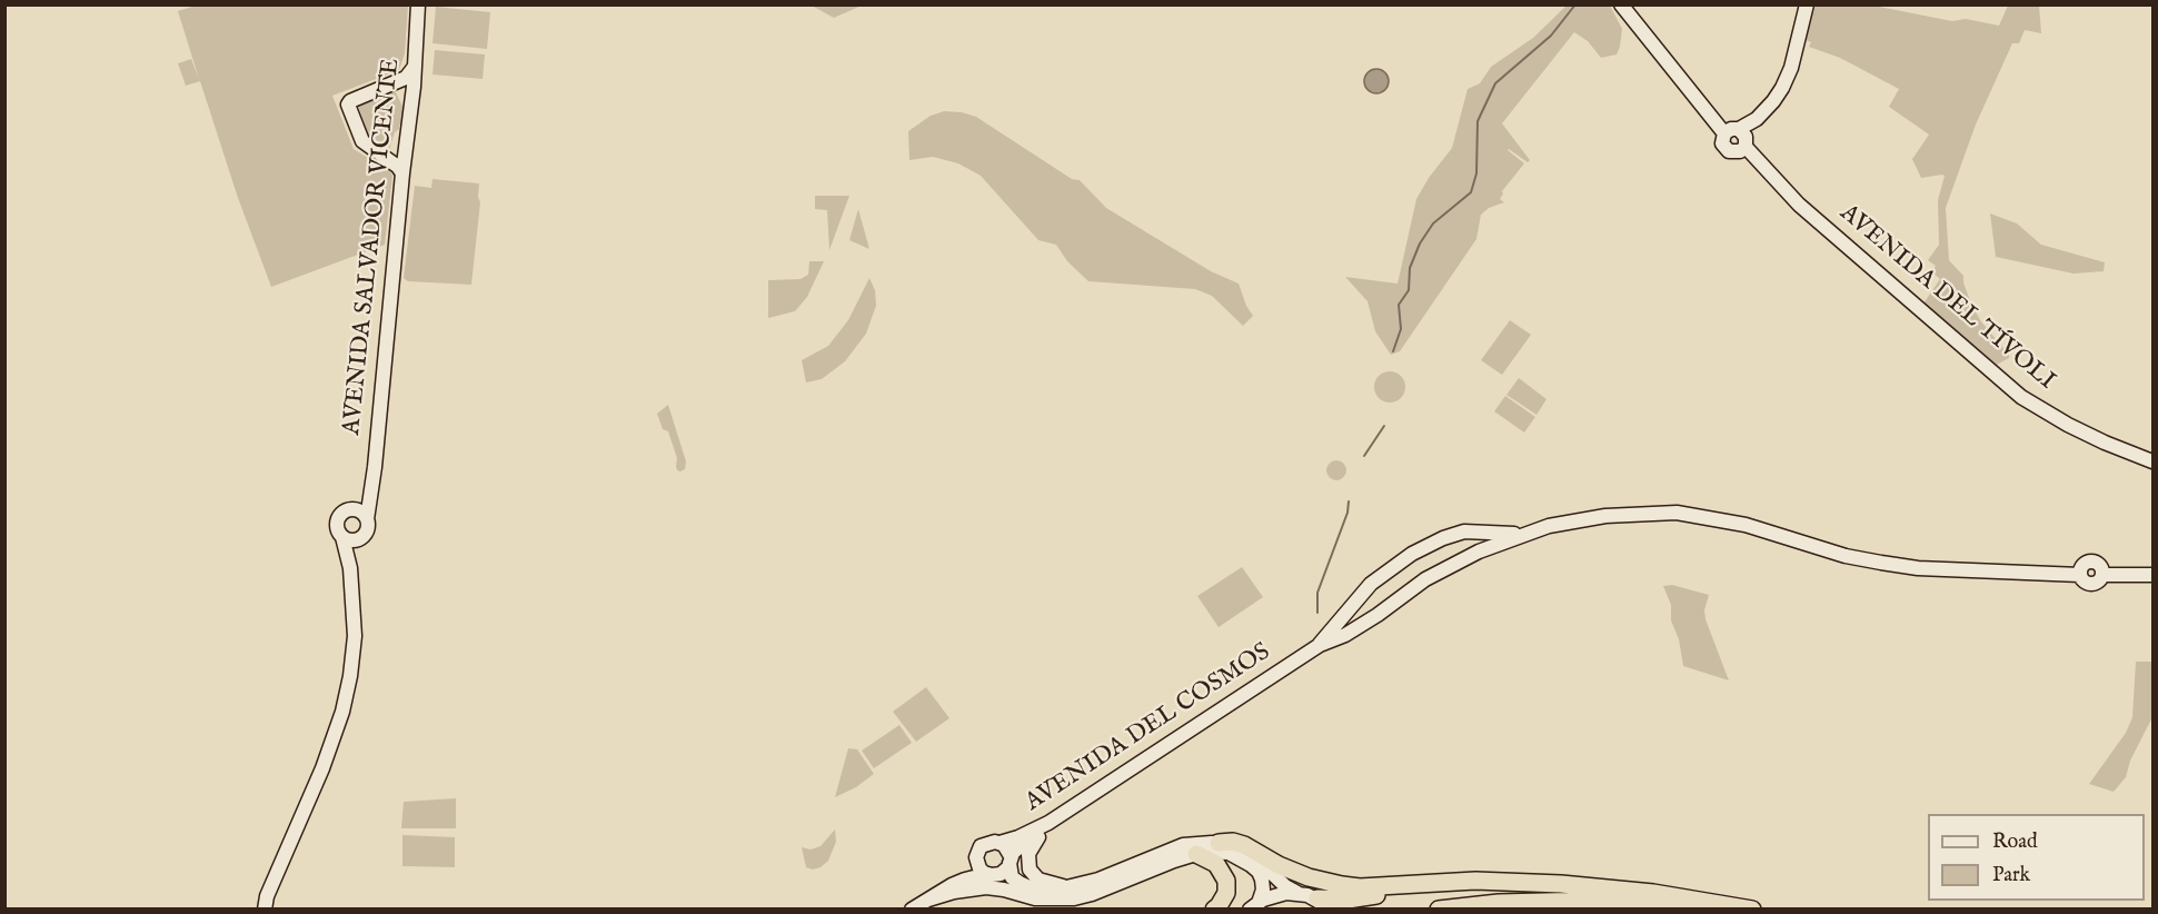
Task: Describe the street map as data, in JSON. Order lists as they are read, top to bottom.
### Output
{
  "streets": {
    "street": ["AVENIDA SALVADOR VICENTE", "AVENIDA DEL TÍVOLI", "AVENIDA DEL COSMOS"]
  },
  "legend": ["Road", "Park"]
}
